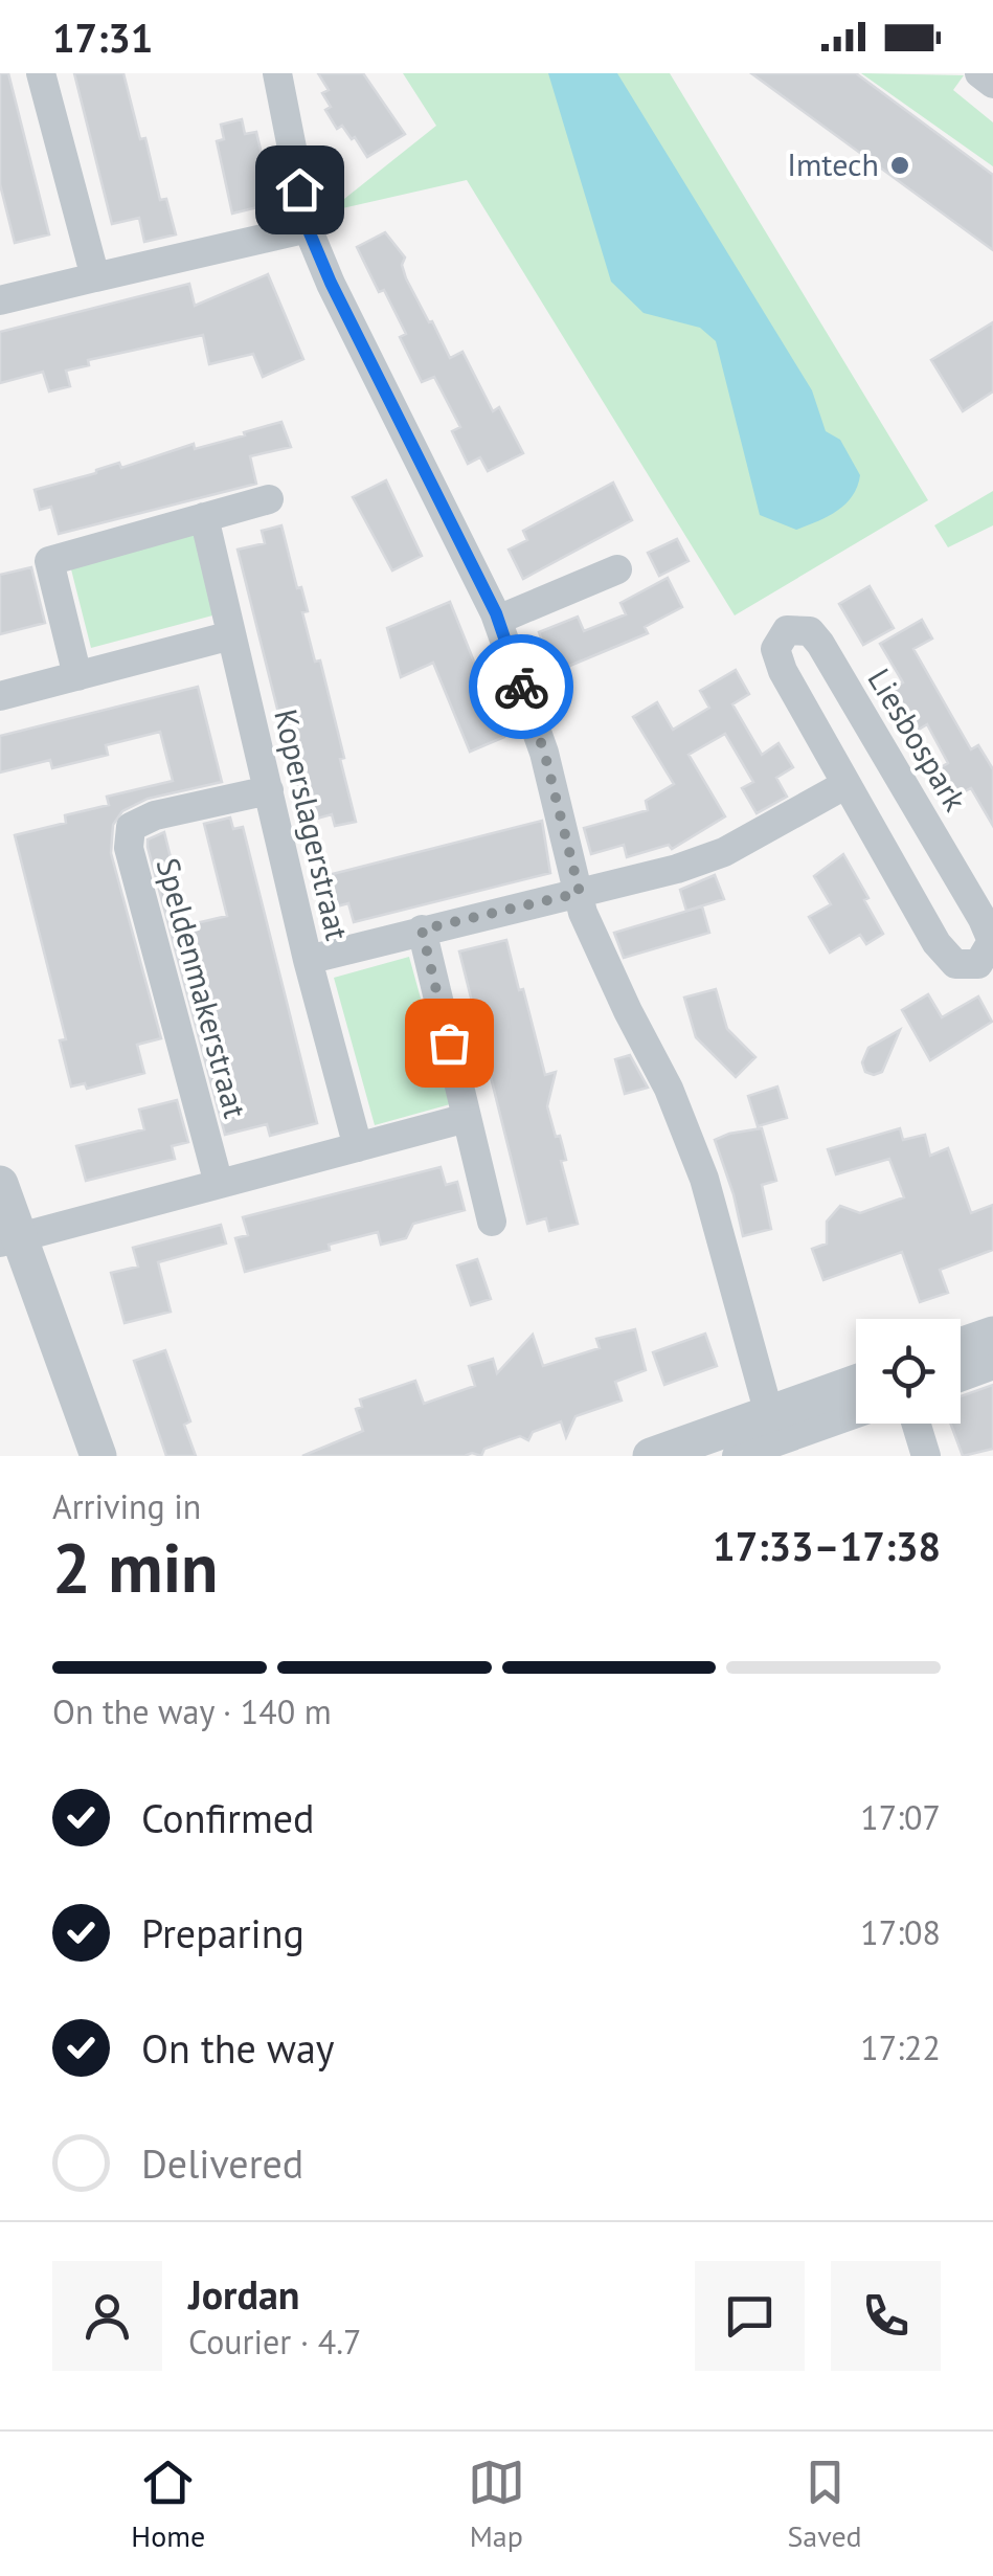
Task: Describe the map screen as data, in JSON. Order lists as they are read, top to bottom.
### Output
{
  "streets": {
    "street": ["Liesbospark", "Koperslagerstraat", "Speldenmakerstraat"]
  },
  "crossings": [
    ["Koperslagerstraat", "Speldenmakerstraat"]
  ],
  "places": ["Imtech"],
  "page": {
    "status": "17:31",
    "heading": ["2 min", "Arriving in", "17:33–17:38"],
    "panel": ["Jordan", "Courier · 4.7"],
    "bar": "On the way · 140 m",
    "list": [
      ["Confirmed", "17:07"],
      ["Preparing", "17:08"],
      ["On the way", "17:22"],
      "Delivered"
    ],
    "tabs": ["Home", "Map", "Saved"]
  }
}
